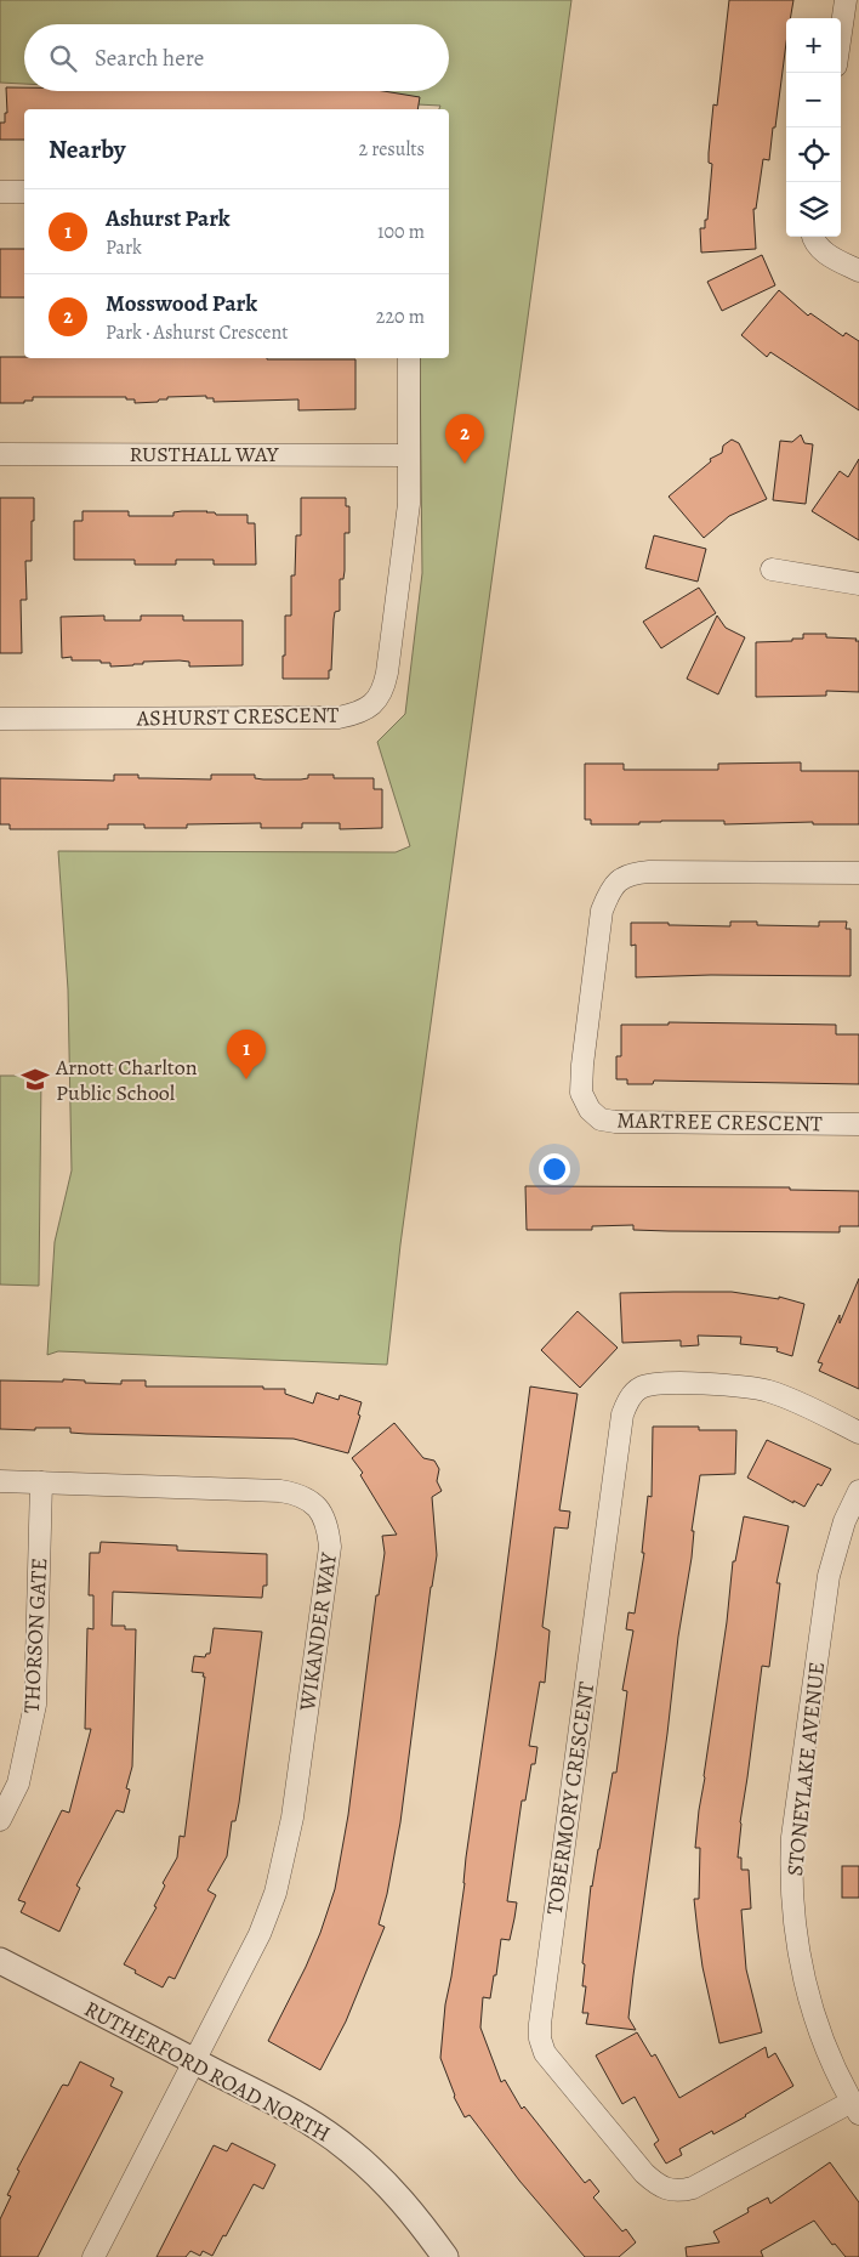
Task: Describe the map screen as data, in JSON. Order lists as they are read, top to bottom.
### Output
{
  "streets": {
    "street": [
      "RUSTHALL WAY",
      "ASHURST CRESCENT",
      "MARTREE CRESCENT",
      "WIKANDER WAY",
      "THORSON GATE",
      "STONEYLAKE AVENUE",
      "TOBERMORY CRESCENT",
      "RUTHERFORD ROAD NORTH"
    ]
  },
  "crossings": [
    ["RUSTHALL WAY", "ASHURST CRESCENT"],
    ["WIKANDER WAY", "THORSON GATE"],
    ["WIKANDER WAY", "RUTHERFORD ROAD NORTH"],
    ["STONEYLAKE AVENUE", "TOBERMORY CRESCENT"]
  ],
  "places": {
    "school or university": ["Arnott Charlton Public School"]
  },
  "page": {
    "map_buttons": ["+", "−"],
    "search": "Search here",
    "heading": ["Nearby", "2 results"],
    "list": [
      {
        "mark": "1",
        "name": "Ashurst Park",
        "note": "Park",
        "value": "100 m"
      },
      {
        "mark": "2",
        "name": "Mosswood Park",
        "note": "Park · Ashurst Crescent",
        "value": "220 m"
      }
    ],
    "pins": ["2", "1"]
  }
}
